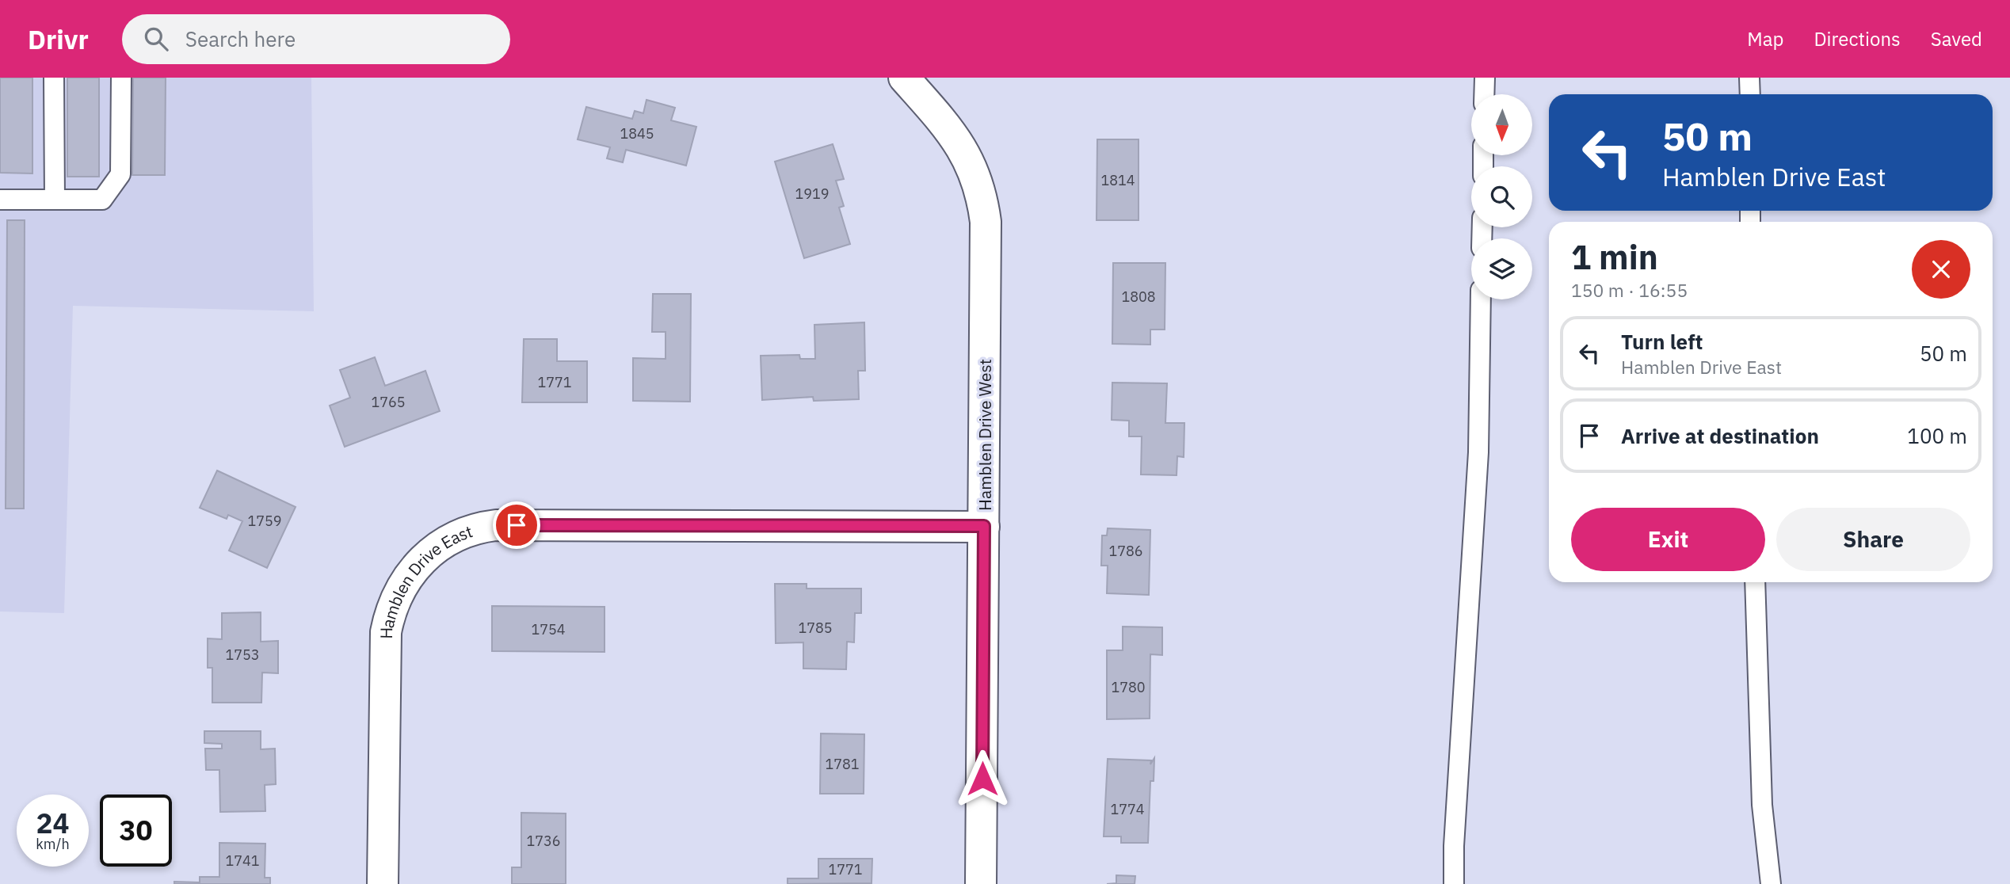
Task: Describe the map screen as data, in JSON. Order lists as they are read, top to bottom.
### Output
{
  "streets": {
    "street": ["Hamblen Drive West", "Hamblen Drive East"]
  },
  "crossings": [
    ["Hamblen Drive West", "Hamblen Drive East"]
  ],
  "house_numbers": [
    "1845",
    "1814",
    "1919",
    "1808",
    "1771",
    "1765",
    "1759",
    "1786",
    "1785",
    "1754",
    "1753",
    "1780",
    "1781",
    "1774",
    "1736",
    "1741",
    "1771"
  ],
  "north": "bottom",
  "page": {
    "header": "Drivr",
    "search": "Search here",
    "nav": ["Map", "Directions", "Saved"],
    "turn": ["50 m", "Hamblen Drive East"],
    "heading": ["1 min", "150 m · 16:55"],
    "list": [
      {
        "name": "Turn left",
        "note": "Hamblen Drive East",
        "value": "50 m"
      },
      {
        "name": "Arrive at destination",
        "value": "100 m"
      }
    ],
    "buttons": ["Exit", "Share"],
    "speed": "24 km/h",
    "limit": "30"
  }
}
